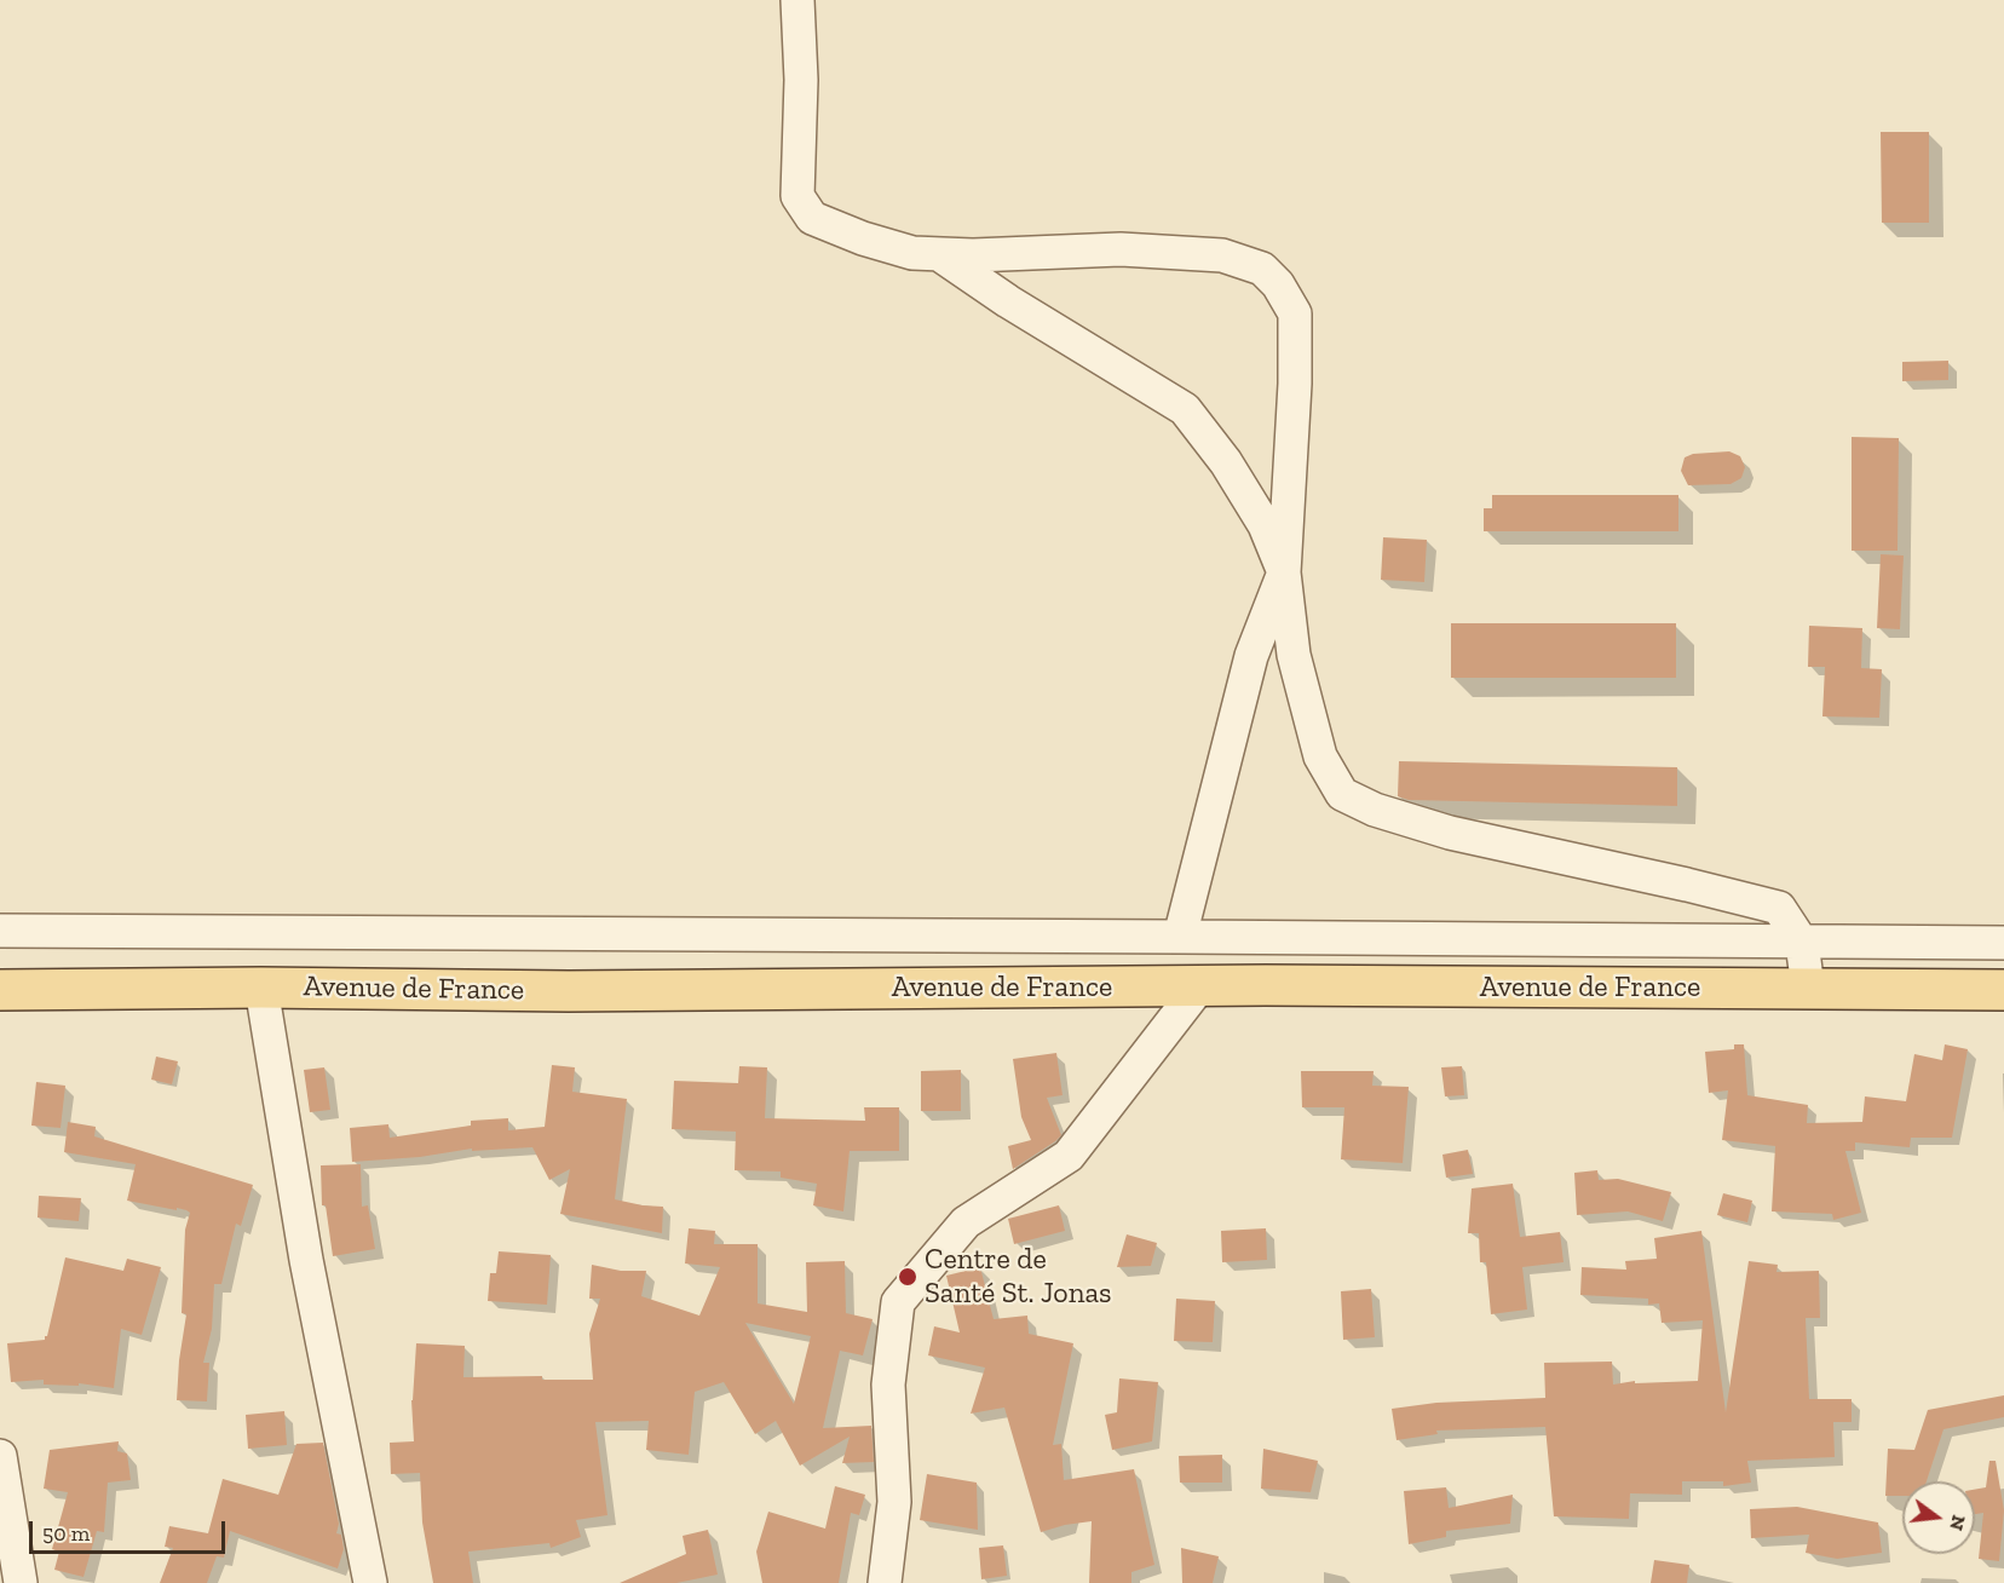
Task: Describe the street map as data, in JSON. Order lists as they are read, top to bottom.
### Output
{
  "streets": {
    "main road": ["Avenue de France"]
  },
  "places": ["Centre de Santé St. Jonas"],
  "scale_bar": "50 m",
  "north": "right"
}
